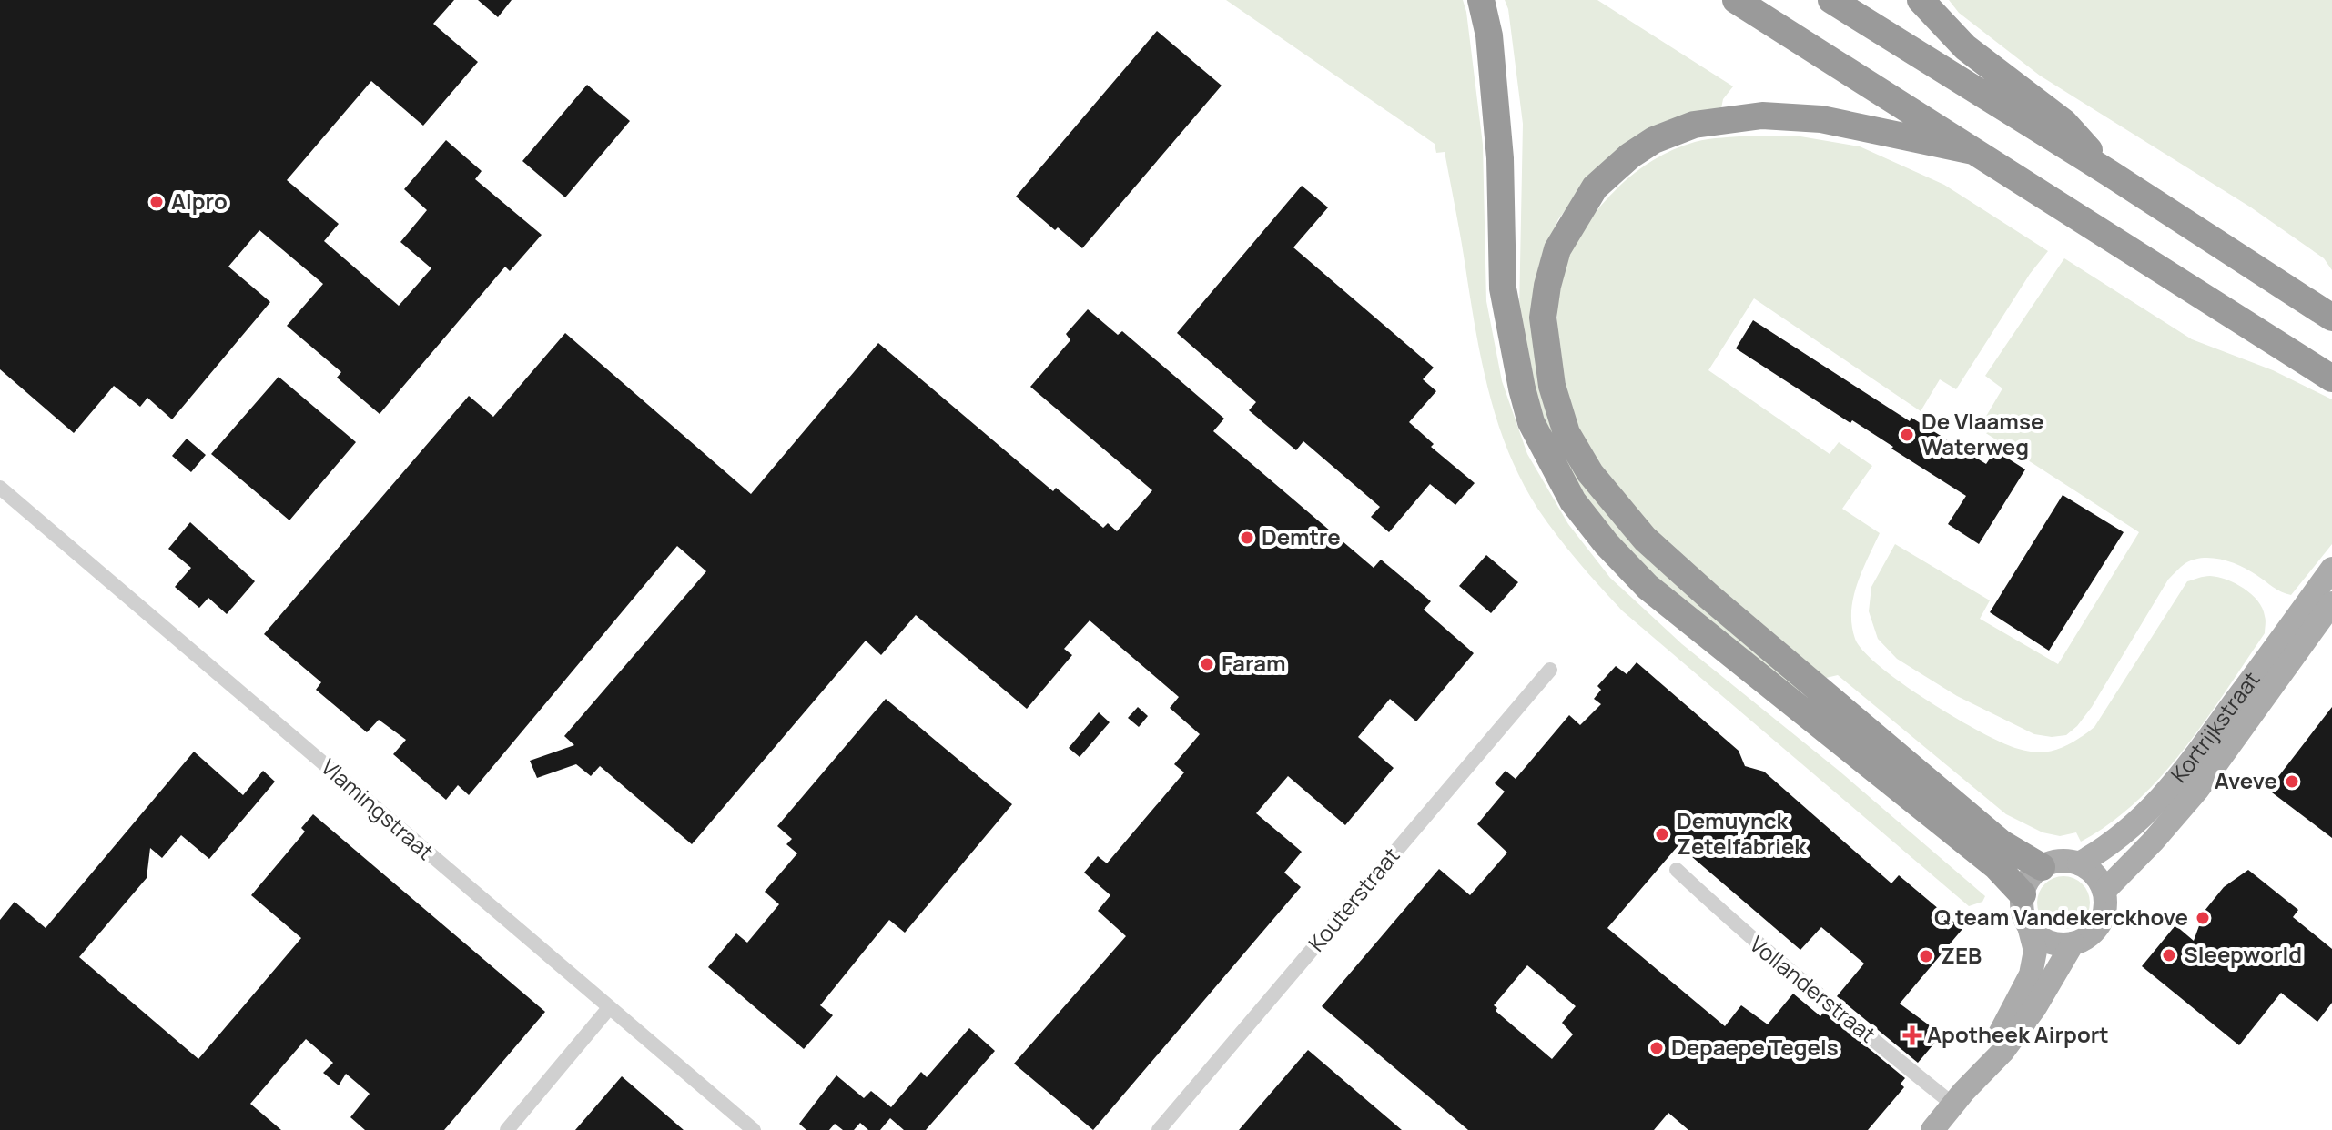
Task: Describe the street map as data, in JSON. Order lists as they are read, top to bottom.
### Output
{
  "streets": {
    "main road": ["Kortrijkstraat"],
    "street": ["Vlamingstraat", "Kouterstraat", "Vollanderstraat"]
  },
  "places": {
    "other": [
      "Alpro",
      "De Vlaamse Waterweg",
      "Demtre",
      "Faram",
      "Aveve",
      "Demuynck Zetelfabriek",
      "Q team Vandekerckhove",
      "Sleepworld",
      "ZEB",
      "Depaepe Tegels"
    ],
    "health": ["Apotheek Airport"]
  }
}
